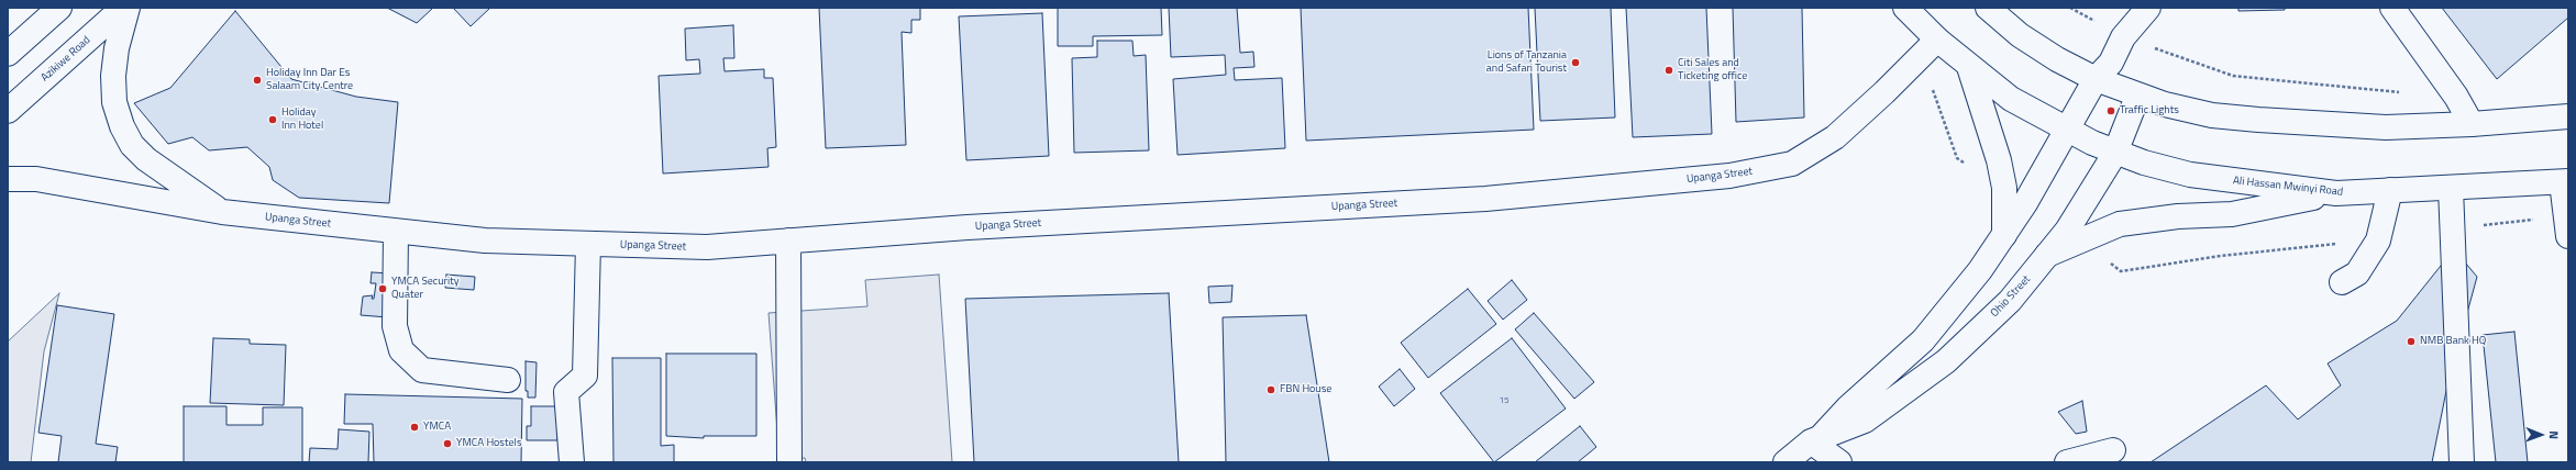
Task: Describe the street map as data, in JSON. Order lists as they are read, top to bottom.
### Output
{
  "streets": {
    "main road": [
      "Azikiwe Road",
      "Upanga Street",
      "Ali Hassan Mwinyi Road",
      "Ohio Street"
    ]
  },
  "crossings": [
    ["Upanga Street", "Ali Hassan Mwinyi Road"],
    ["Ali Hassan Mwinyi Road", "Ohio Street"]
  ],
  "places": [
    "Lions of Tanzania and Safari Tourist",
    "Citi Sales and Ticketing office",
    "Holiday Inn Dar Es Salaam City Centre",
    "Traffic Lights",
    "Holiday Inn Hotel",
    "YMCA Security Quater",
    "NMB Bank HQ",
    "FBN House",
    "YMCA",
    "YMCA Hostels"
  ],
  "house_numbers": ["15"],
  "north": "right"
}
